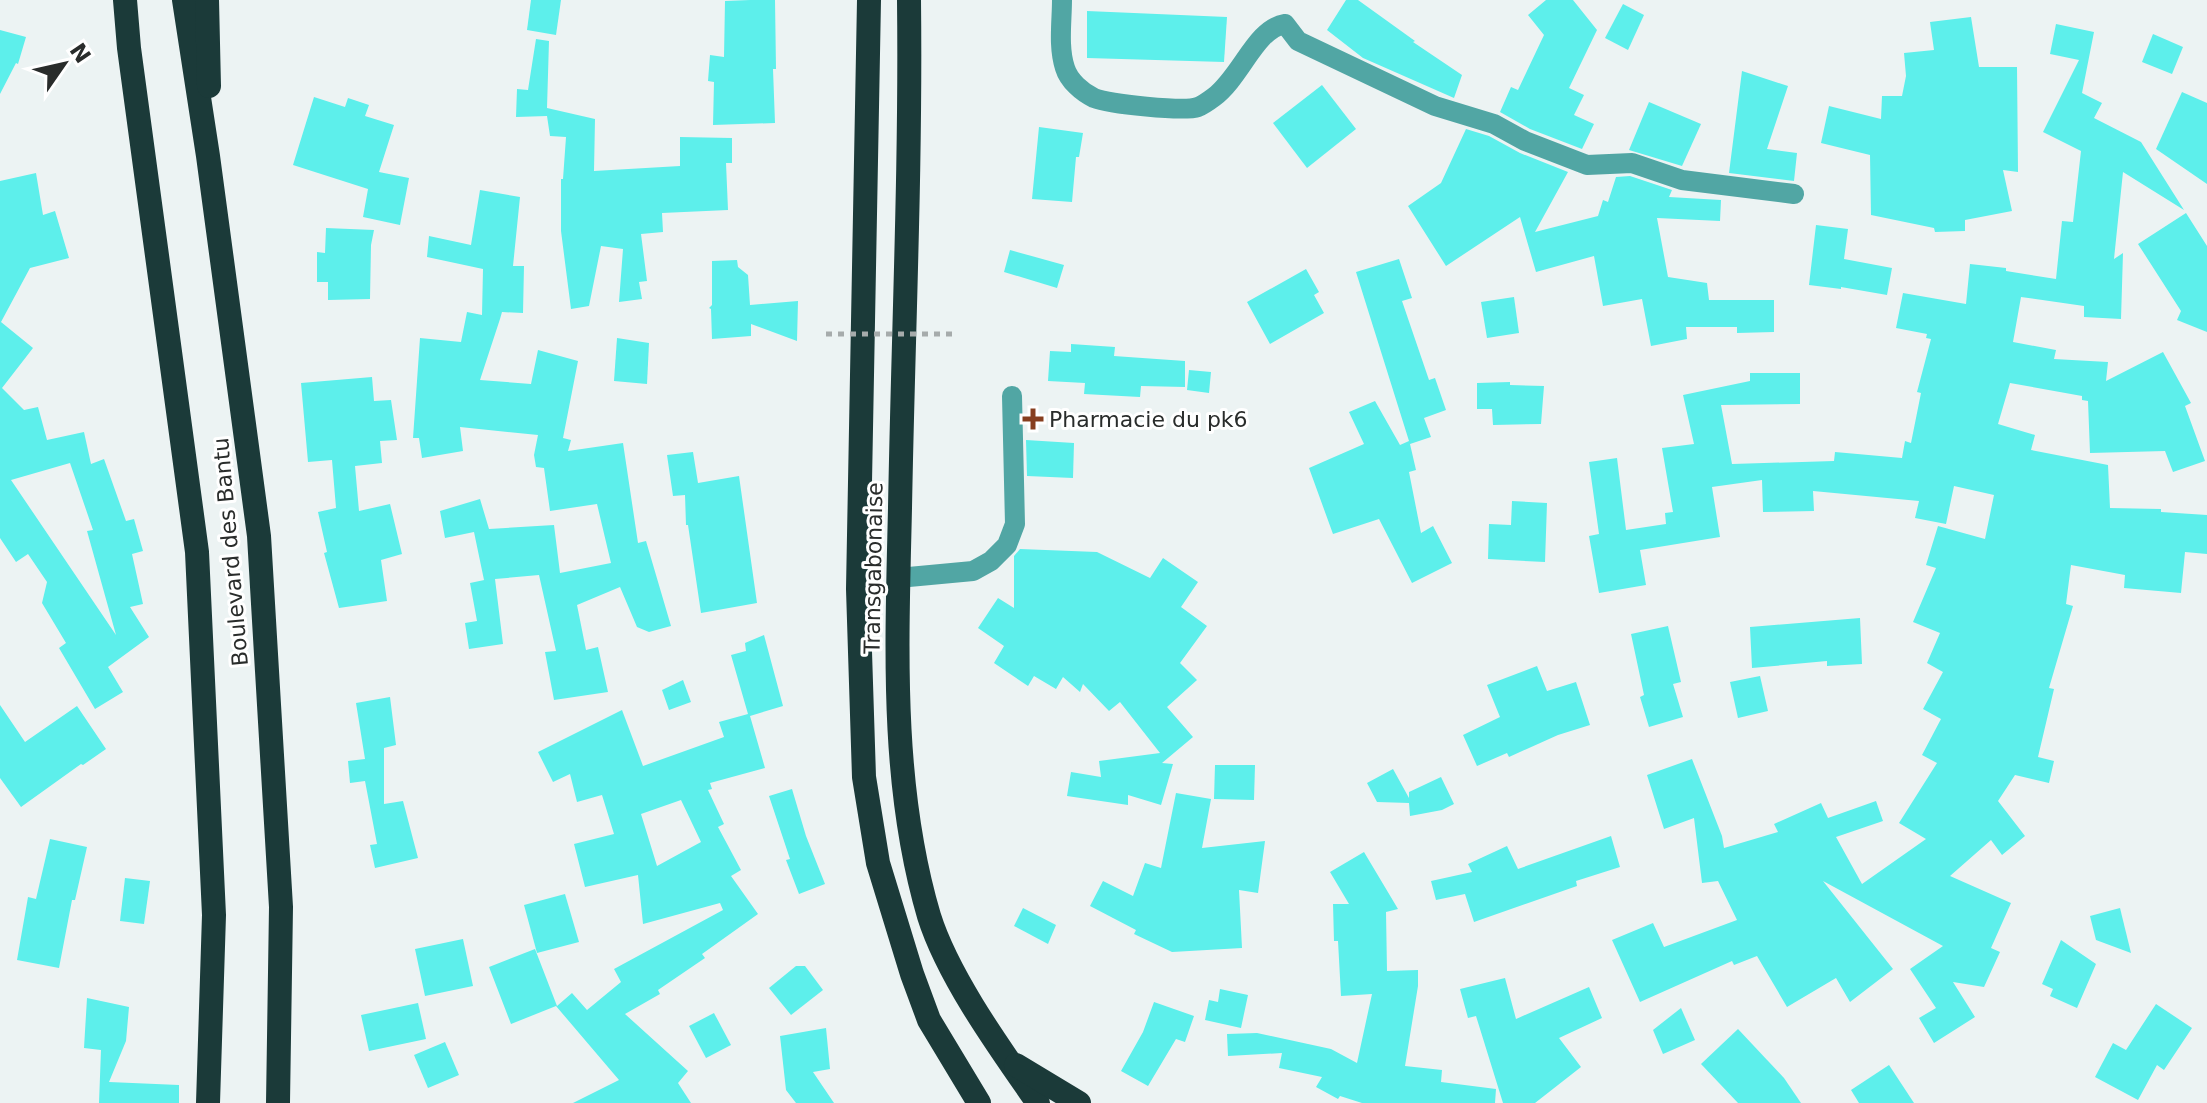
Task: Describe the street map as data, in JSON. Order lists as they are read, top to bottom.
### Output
{
  "streets": {
    "highway": ["Boulevard des Bantu", "Transgabonaise"]
  },
  "places": {
    "health": ["Pharmacie du pk6"]
  },
  "north": "top right"
}
